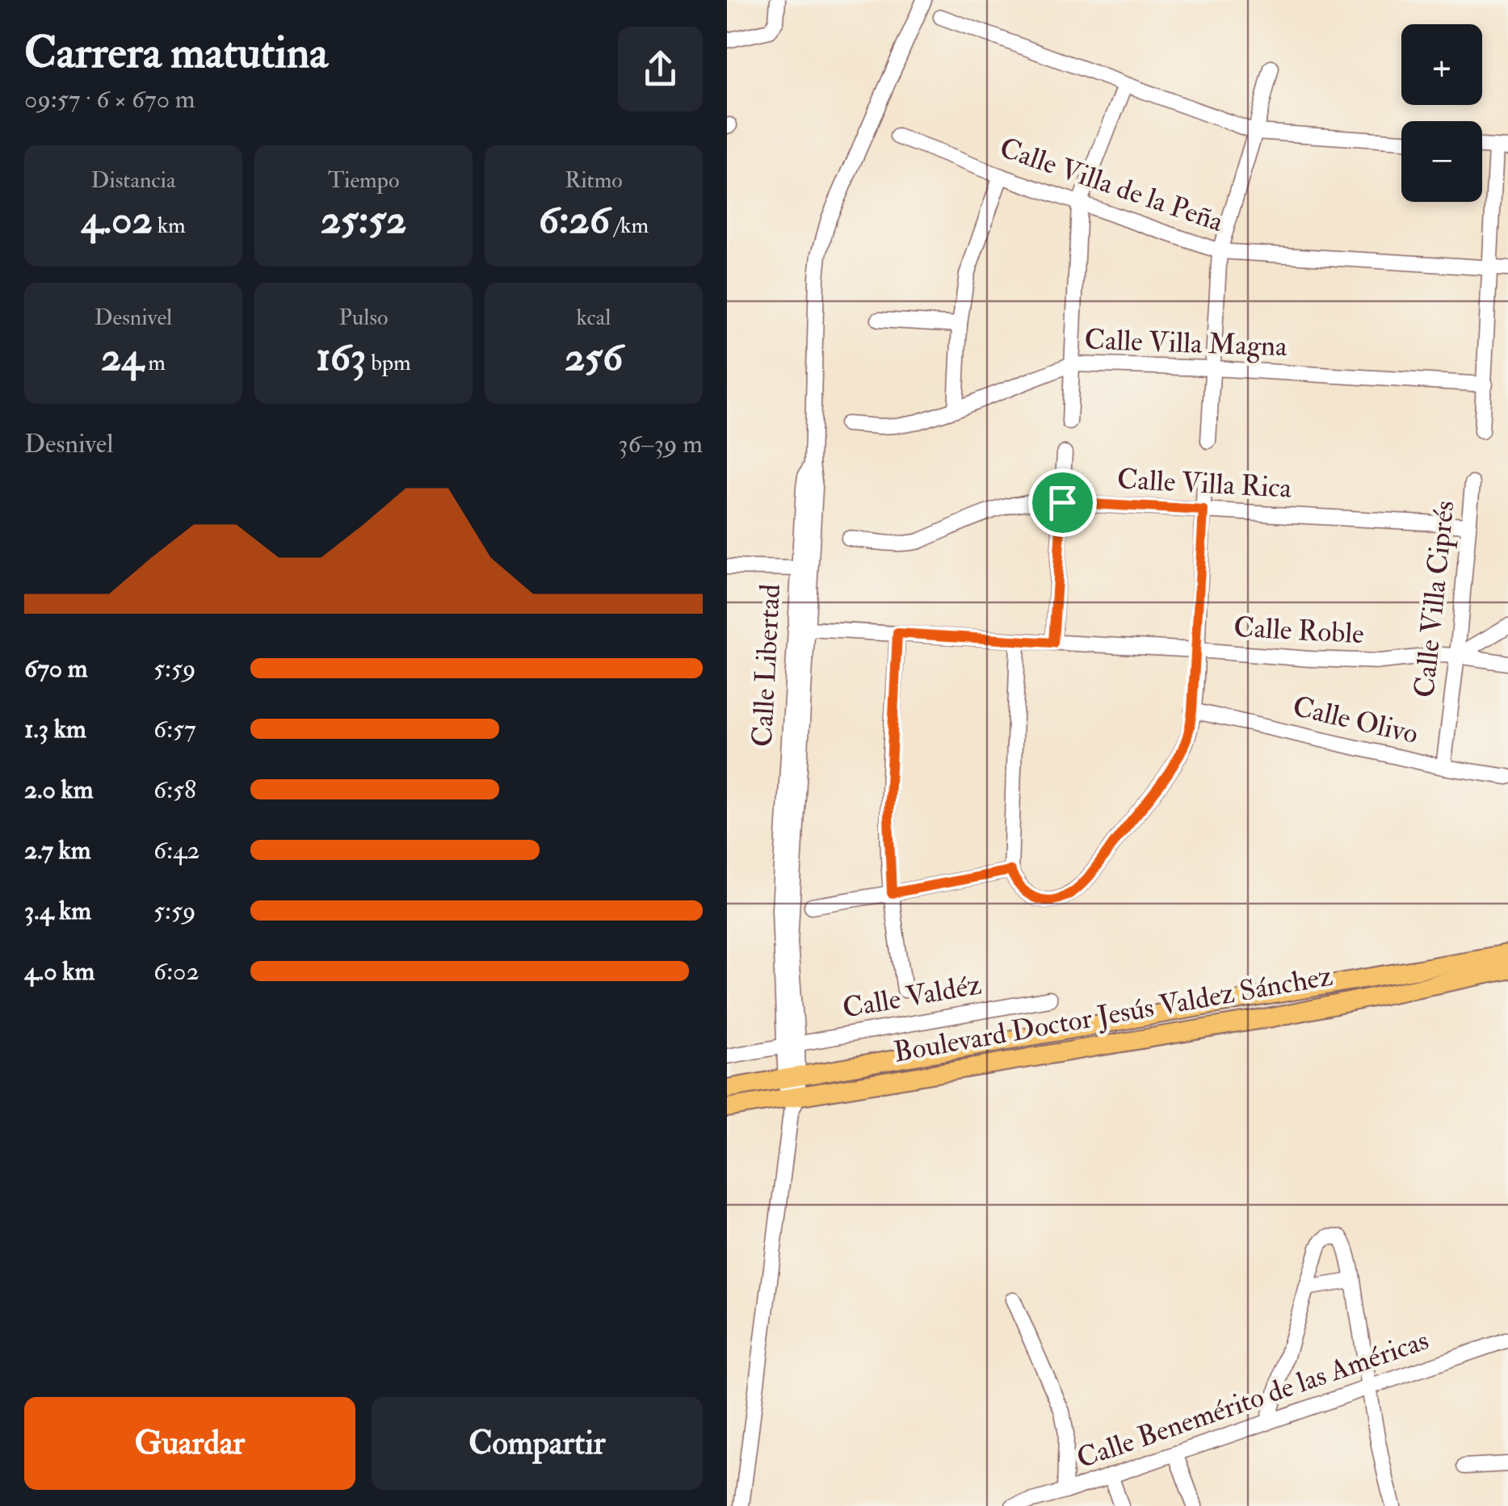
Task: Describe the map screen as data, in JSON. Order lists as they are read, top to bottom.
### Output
{
  "streets": {
    "main road": ["Boulevard Doctor Jesús Valdez Sánchez"],
    "street": [
      "Calle Villa de la Peña",
      "Calle Villa Magna",
      "Calle Villa Rica",
      "Calle Villa Ciprés",
      "Calle Roble",
      "Calle Libertad",
      "Calle Olivo",
      "Calle Valdéz",
      "Calle Benemérito de las Américas"
    ]
  },
  "crossings": [
    ["Calle Villa Rica", "Calle Villa Ciprés"],
    ["Calle Villa Ciprés", "Calle Roble"],
    ["Calle Villa Ciprés", "Calle Olivo"],
    ["Calle Roble", "Calle Libertad"],
    ["Calle Libertad", "Calle Valdéz"],
    ["Calle Libertad", "Boulevard Doctor Jesús Valdez Sánchez"]
  ],
  "page": {
    "heading": ["Carrera matutina", "09:57 · 6 × 670 m"],
    "map_buttons": ["+", "−"],
    "stats": [
      ["Distancia", "4.02 km"],
      ["Tiempo", "25:52"],
      ["Ritmo", "6:26 /km"],
      ["Desnivel", "24 m"],
      ["Pulso", "163 bpm"],
      ["kcal", "256"]
    ],
    "chart": ["Desnivel", "36–39 m"],
    "list": [
      {
        "name": "670 m",
        "note": "5:59"
      },
      {
        "name": "1.3 km",
        "note": "6:57"
      },
      {
        "name": "2.0 km",
        "note": "6:58"
      },
      {
        "name": "2.7 km",
        "note": "6:42"
      },
      {
        "name": "3.4 km",
        "note": "5:59"
      },
      {
        "name": "4.0 km",
        "note": "6:02"
      }
    ],
    "buttons": ["Guardar", "Compartir"]
  }
}
